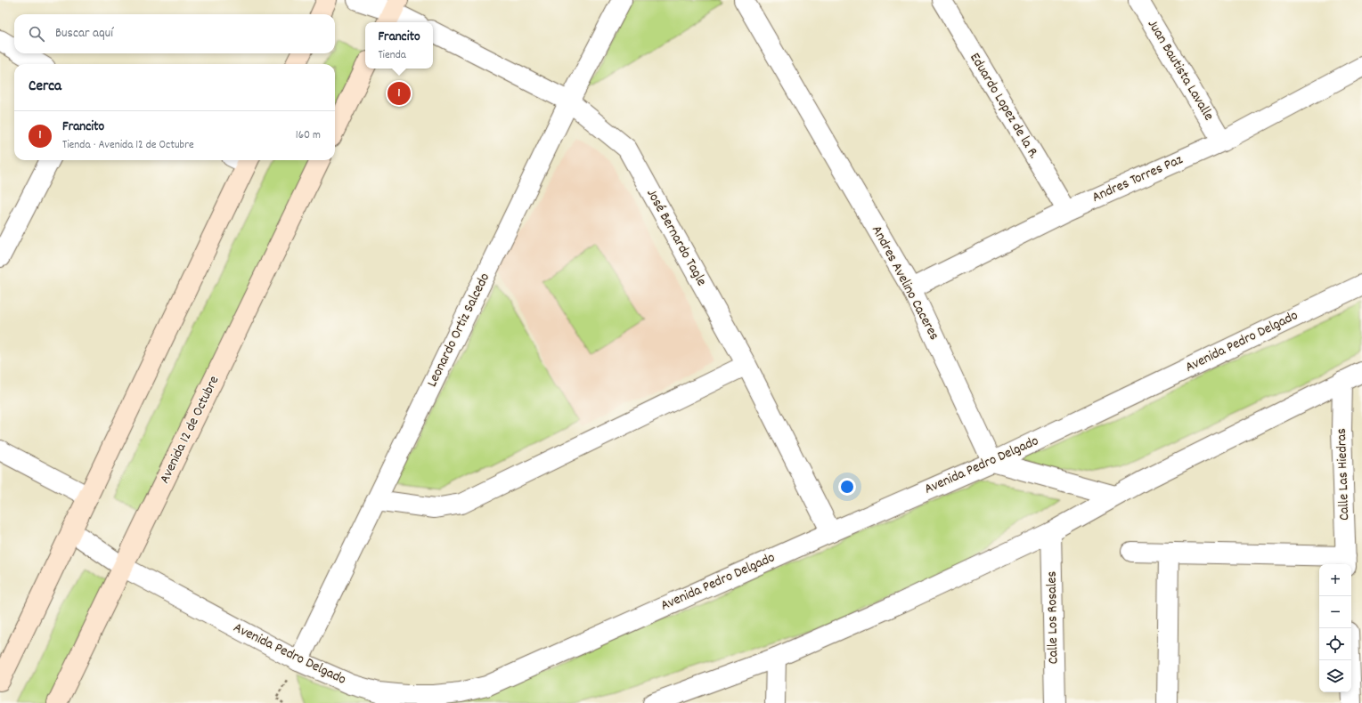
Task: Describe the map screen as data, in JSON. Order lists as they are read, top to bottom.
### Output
{
  "streets": {
    "main road": ["Avenida 12 de Octubre"],
    "street": [
      "Juan Bautista Lavalle",
      "Eduardo Lopez de la R.",
      "Andres Torres Paz",
      "José Bernardo Tagle",
      "Andres Avelino Caceres",
      "Leonardo Ortiz Salcedo",
      "Avenida Pedro Delgado",
      "Calle Las Hiedras",
      "Calle Los Rosales"
    ]
  },
  "crossings": [
    ["Juan Bautista Lavalle", "Andres Torres Paz"],
    ["Eduardo Lopez de la R.", "Andres Torres Paz"],
    ["Andres Torres Paz", "Andres Avelino Caceres"],
    ["José Bernardo Tagle", "Leonardo Ortiz Salcedo"],
    ["José Bernardo Tagle", "Avenida Pedro Delgado"],
    ["Andres Avelino Caceres", "Avenida Pedro Delgado"],
    ["Leonardo Ortiz Salcedo", "Avenida Pedro Delgado"],
    ["Avenida Pedro Delgado", "Avenida 12 de Octubre"]
  ],
  "page": {
    "search": "Buscar aquí",
    "popup": ["Francito", "Tienda"],
    "heading": "Cerca",
    "pins": "1",
    "list": [
      {
        "mark": "1",
        "name": "Francito",
        "note": "Tienda · Avenida 12 de Octubre",
        "value": "160 m"
      }
    ],
    "map_buttons": ["+", "−"]
  }
}
